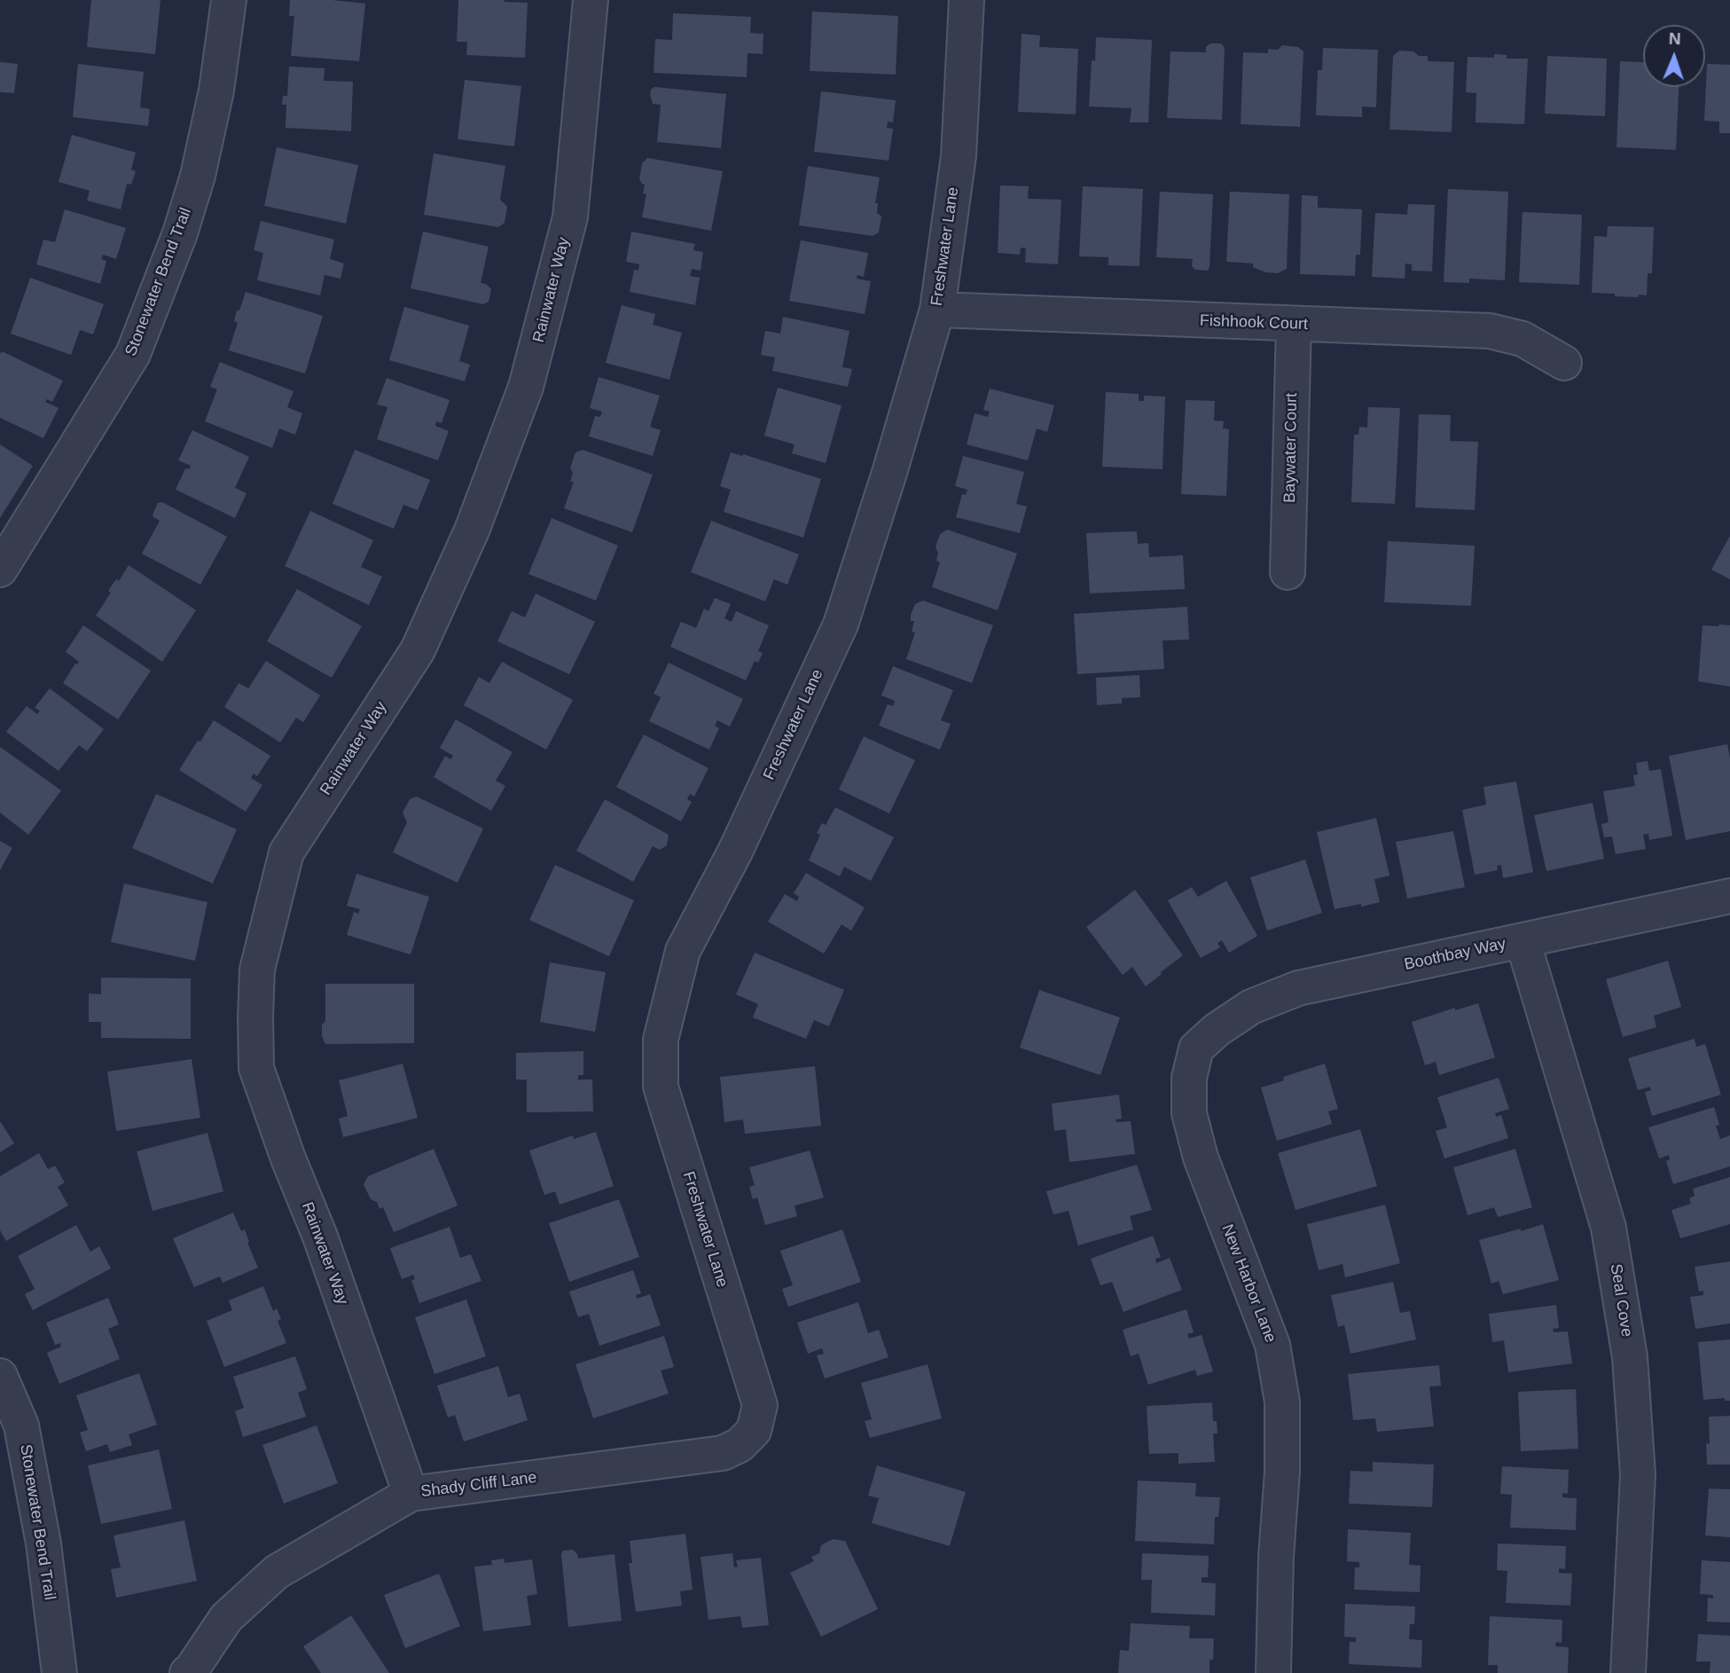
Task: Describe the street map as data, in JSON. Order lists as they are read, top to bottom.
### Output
{
  "streets": {
    "street": [
      "Freshwater Lane",
      "Stonewater Bend Trail",
      "Rainwater Way",
      "Fishhook Court",
      "Baywater Court",
      "Boothbay Way",
      "New Harbor Lane",
      "Seal Cove",
      "Shady Cliff Lane"
    ]
  },
  "crossings": [
    ["Freshwater Lane", "Fishhook Court"],
    ["Freshwater Lane", "Shady Cliff Lane"],
    ["Rainwater Way", "Shady Cliff Lane"],
    ["Fishhook Court", "Baywater Court"],
    ["Boothbay Way", "New Harbor Lane"],
    ["Boothbay Way", "Seal Cove"]
  ],
  "north": "top"
}
